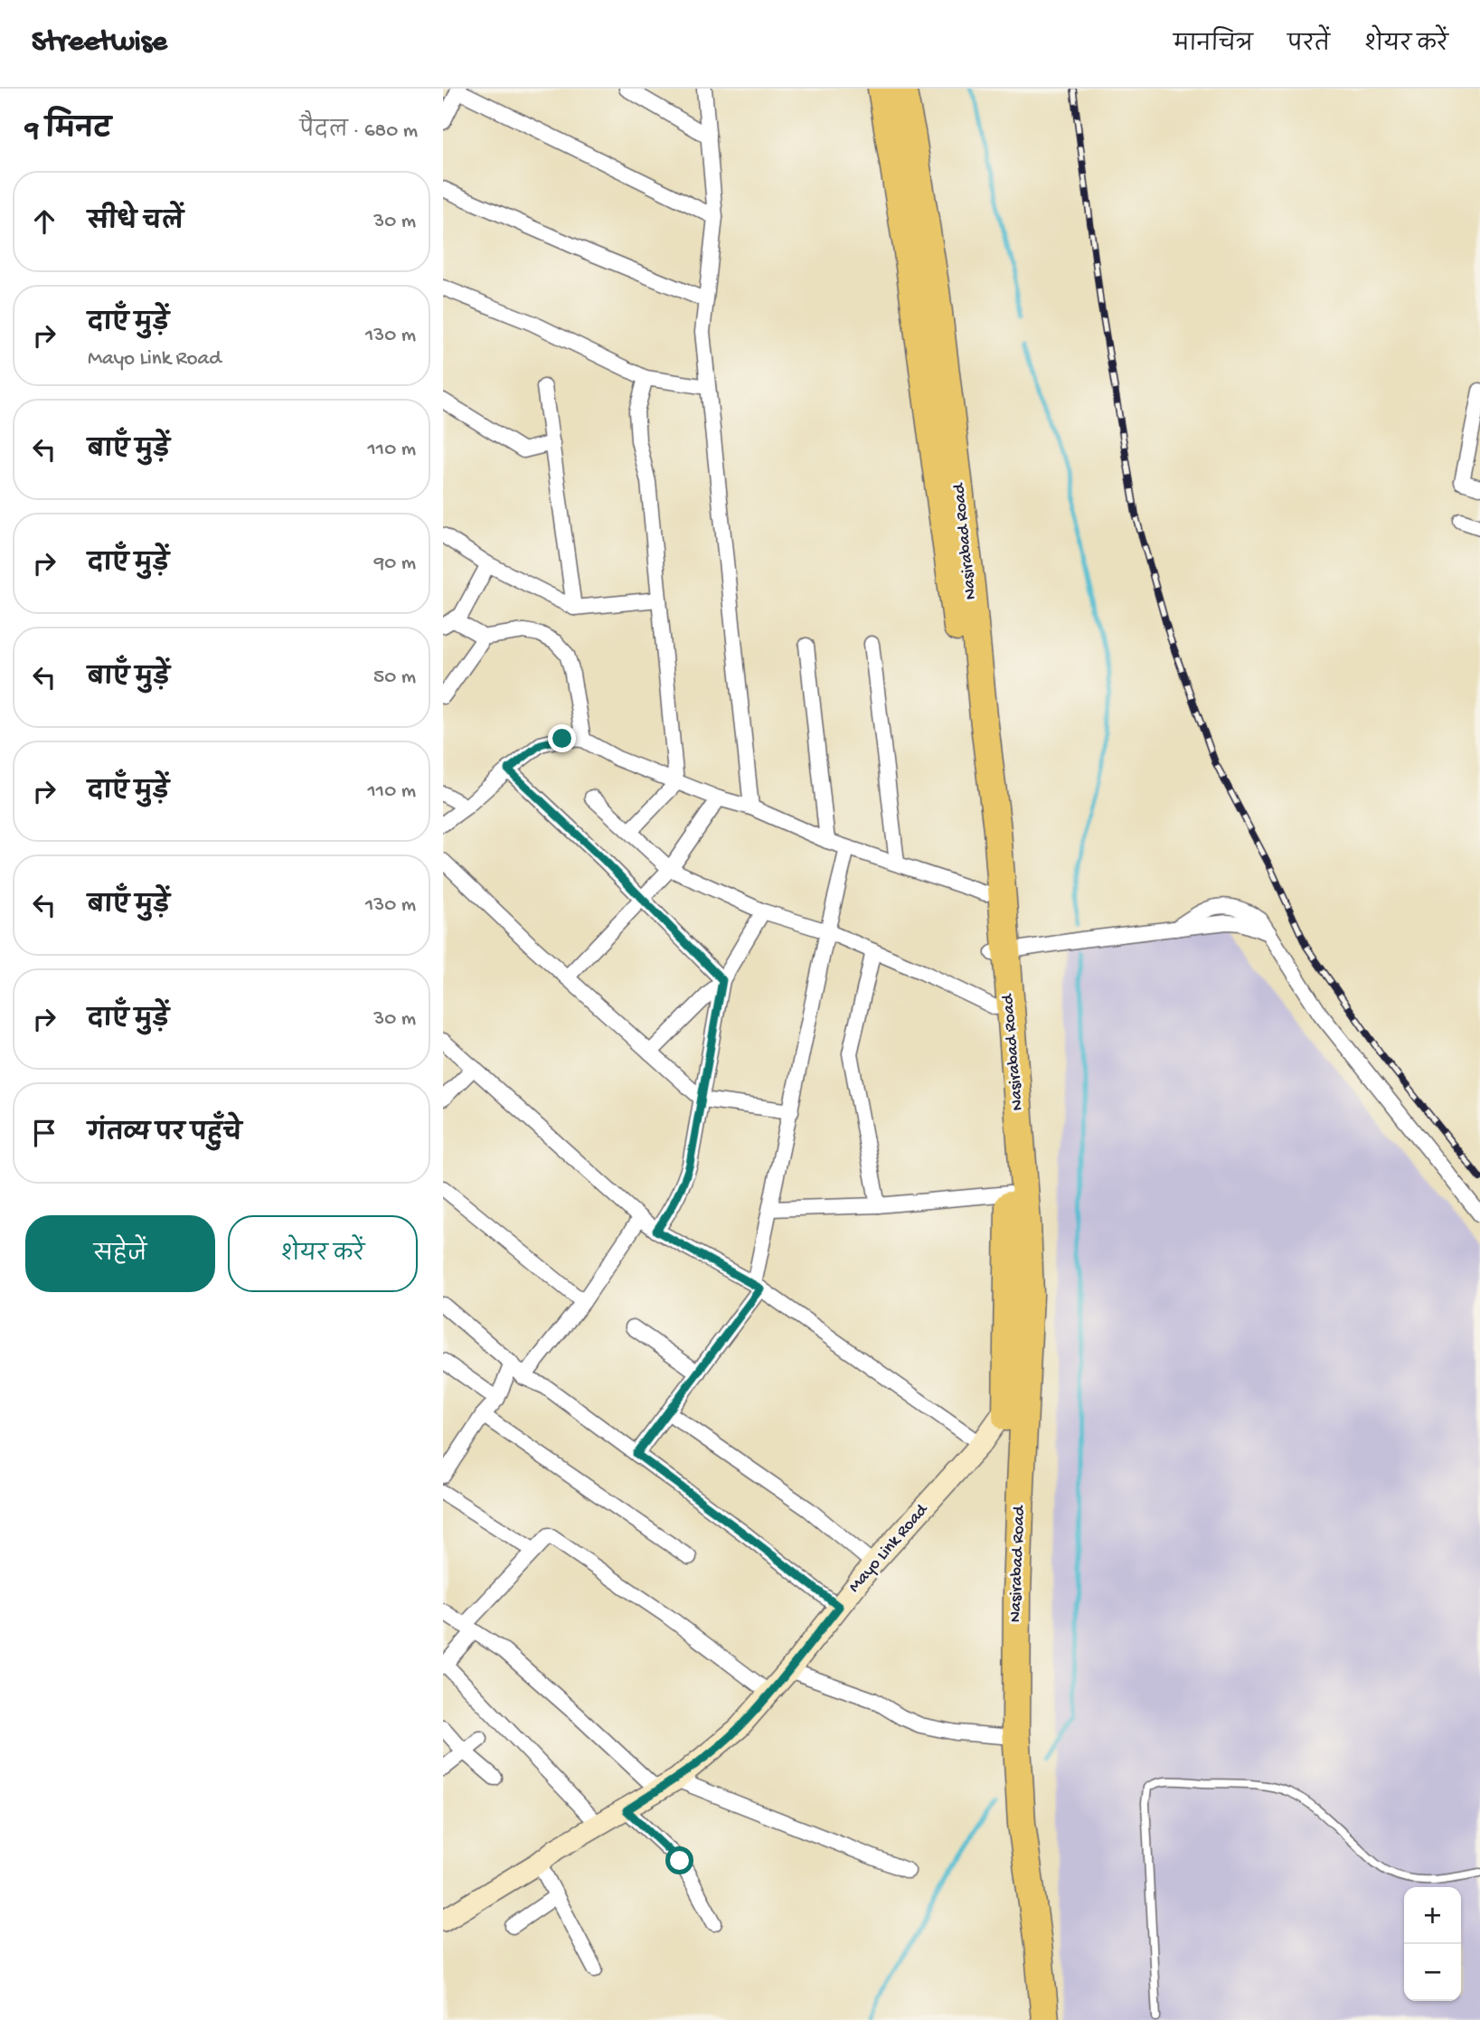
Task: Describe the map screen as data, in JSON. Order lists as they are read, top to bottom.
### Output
{
  "streets": {
    "highway": ["Nasirabad Road"],
    "street": ["Mayo Link Road"]
  },
  "crossings": [
    ["Nasirabad Road", "Mayo Link Road"]
  ],
  "page": {
    "header": "Streetwise",
    "nav": ["मानचित्र", "परतें", "शेयर करें"],
    "heading": ["9 मिनट", "पैदल · 680 m"],
    "list": [
      ["सीधे चलें", "30 m"],
      ["दाएँ मुड़ें", "Mayo Link Road", "130 m"],
      ["बाएँ मुड़ें", "110 m"],
      ["दाएँ मुड़ें", "90 m"],
      ["बाएँ मुड़ें", "50 m"],
      ["दाएँ मुड़ें", "110 m"],
      ["बाएँ मुड़ें", "130 m"],
      ["दाएँ मुड़ें", "30 m"],
      "गंतव्य पर पहुँचे"
    ],
    "buttons": ["सहेजें", "शेयर करें"],
    "map_buttons": ["+", "−"]
  }
}
